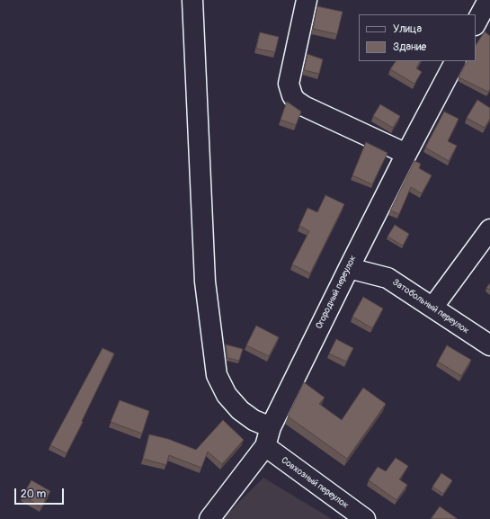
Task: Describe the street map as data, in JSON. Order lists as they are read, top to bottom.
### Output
{
  "streets": {
    "street": ["Огородный переулок", "Затобольный переулок", "Совхозный переулок"]
  },
  "crossings": [
    ["Огородный переулок", "Затобольный переулок"],
    ["Огородный переулок", "Совхозный переулок"]
  ],
  "legend": ["Улица", "Здание"],
  "scale_bar": "20 m"
}
